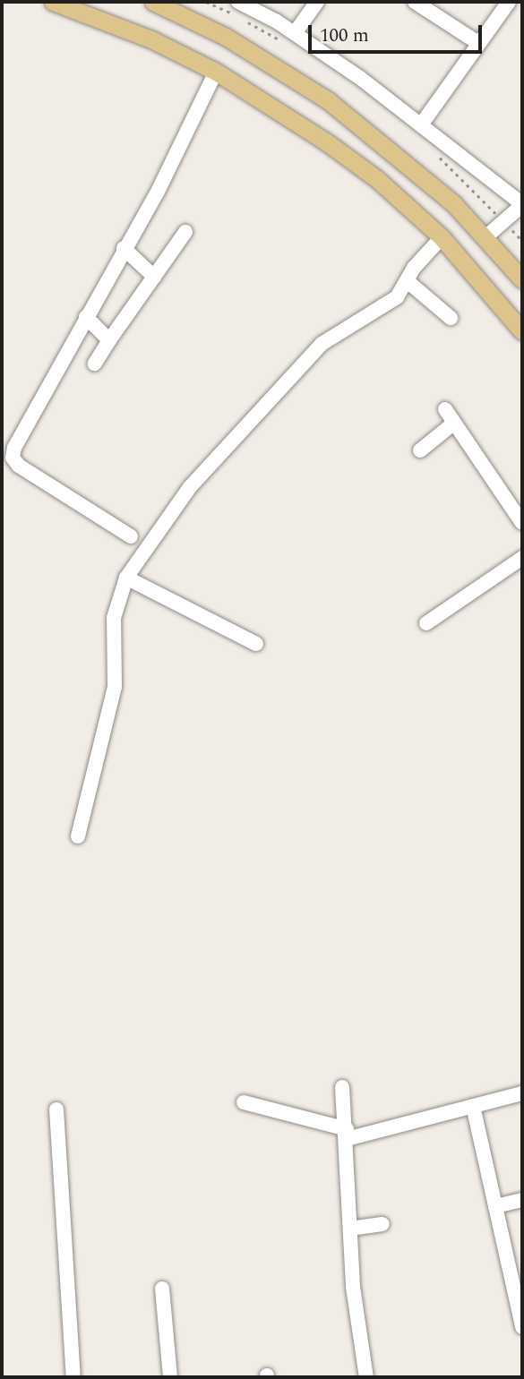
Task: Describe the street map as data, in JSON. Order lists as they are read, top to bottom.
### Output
{
  "scale_bar": "100 m"
}
